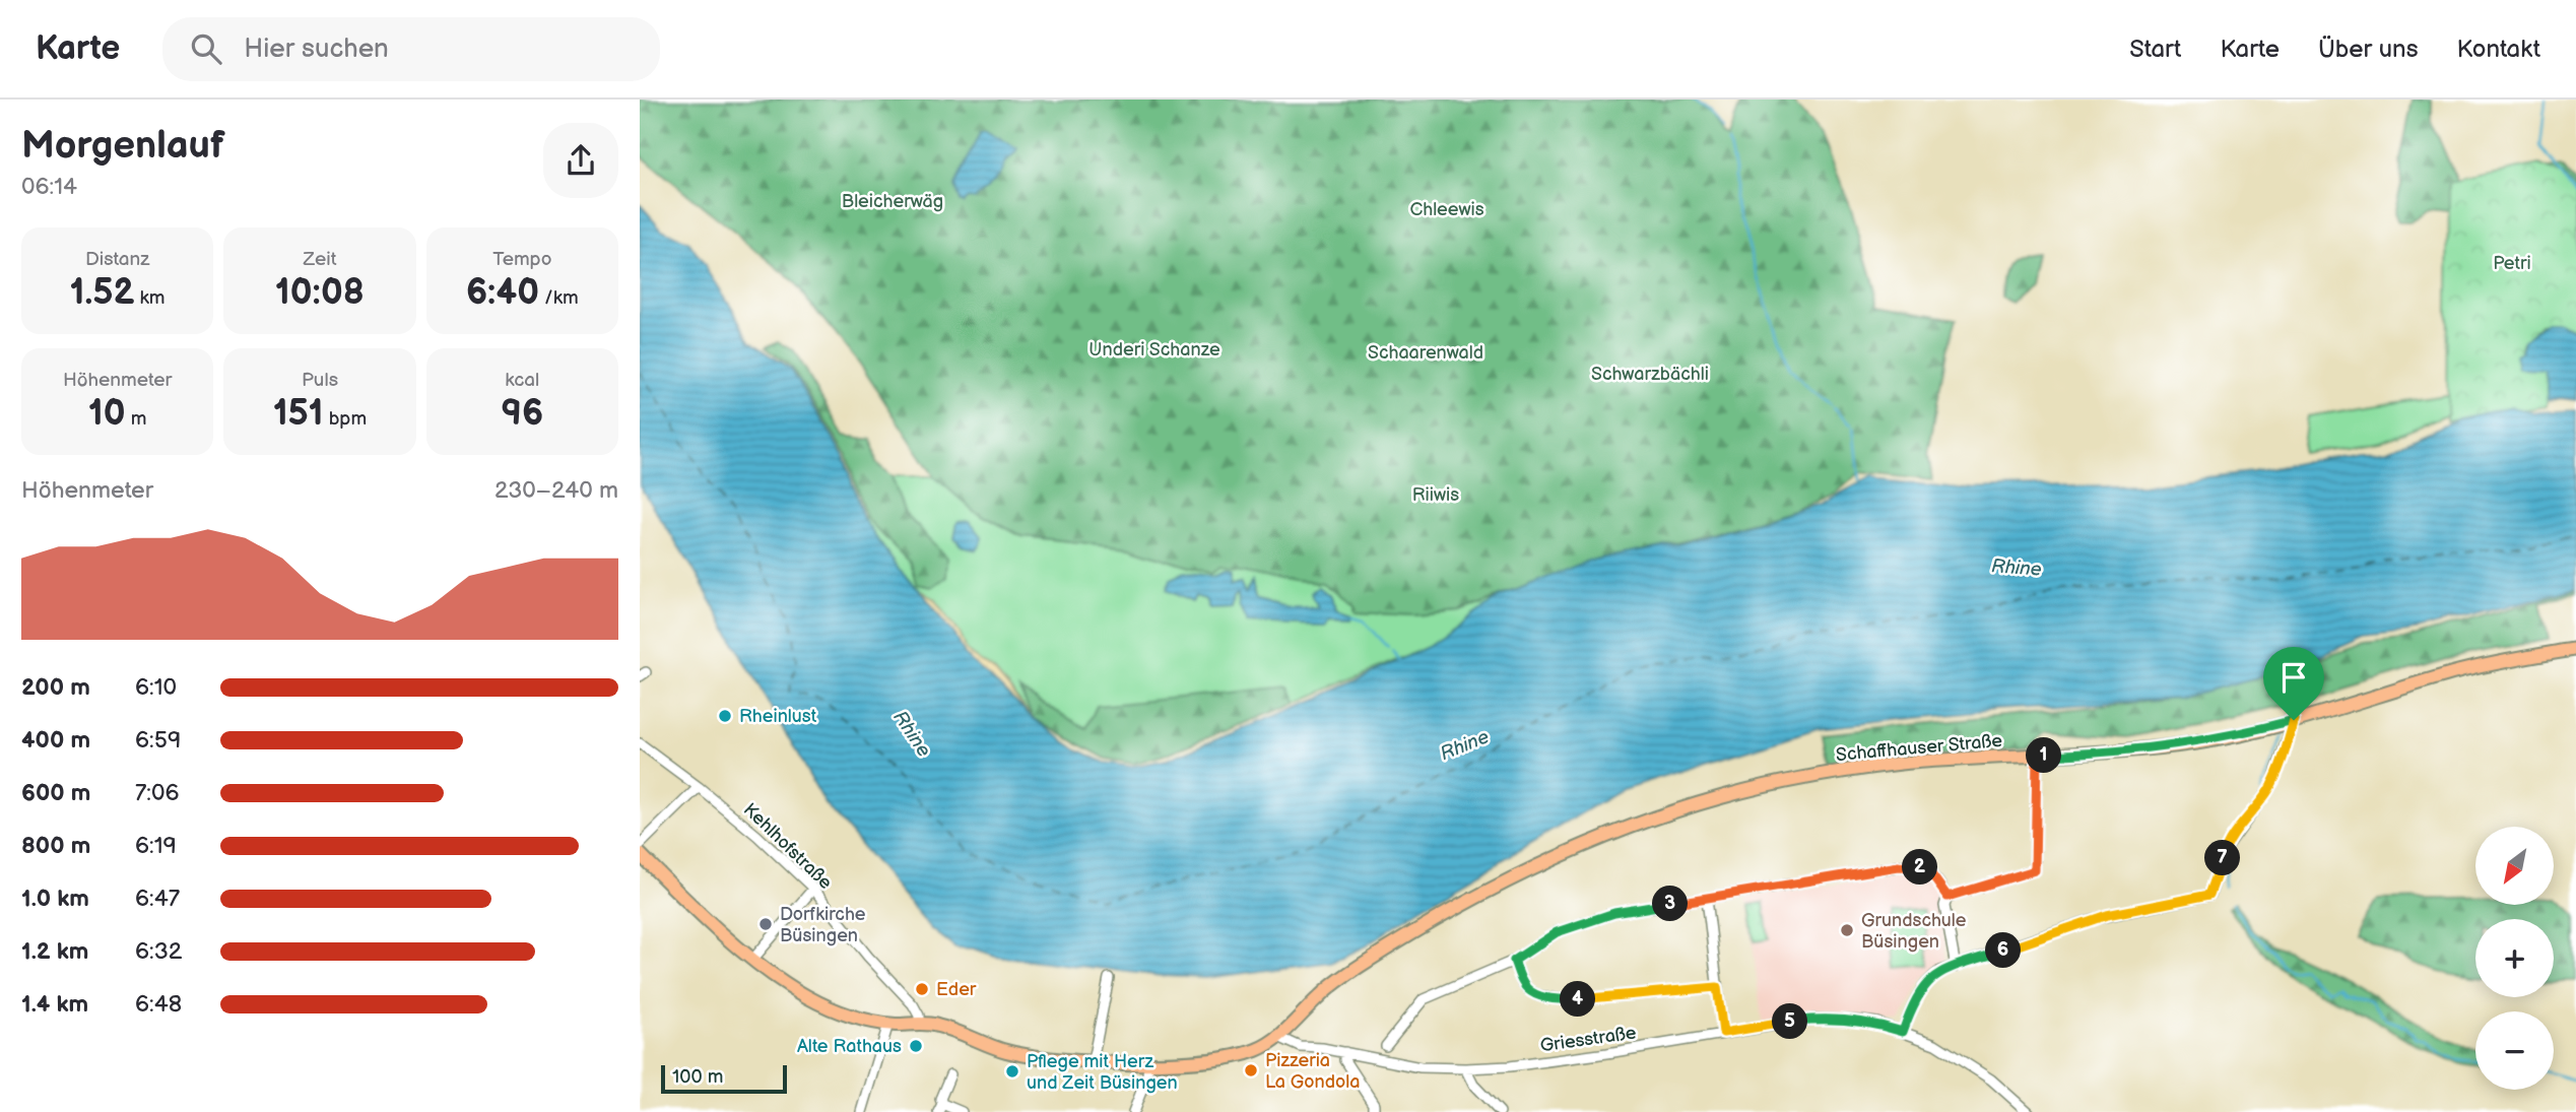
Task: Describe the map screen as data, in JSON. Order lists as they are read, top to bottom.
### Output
{
  "streets": {
    "main road": ["Schaffhauser Straße"],
    "street": ["Kehlhofstraße", "Griesstraße"]
  },
  "crossings": [
    ["Schaffhauser Straße", "Kehlhofstraße"],
    ["Schaffhauser Straße", "Griesstraße"]
  ],
  "water": ["Rhine"],
  "parks": [
    "Bleicherwäg",
    "Chleewis",
    "Petri",
    "Underi Schanze",
    "Schaarenwald",
    "Schwarzbächli",
    "Riiwis"
  ],
  "places": [
    "Rheinlust",
    "Dorfkirche Büsingen",
    "Grundschule Büsingen",
    "Eder",
    "Alte Rathaus",
    "Pizzeria La Gondola",
    "Pflege mit Herz und Zeit Büsingen"
  ],
  "scale_bar": "100 m",
  "north": "bottom left",
  "page": {
    "header": "Karte",
    "search": "Hier suchen",
    "nav": [
      "Start",
      "Karte",
      "Über uns",
      "Kontakt"
    ],
    "heading": ["Morgenlauf", "06:14"],
    "stats": [
      ["Distanz", "1.52 km"],
      ["Zeit", "10:08"],
      ["Tempo", "6:40 /km"],
      ["Höhenmeter", "10 m"],
      ["Puls", "151 bpm"],
      ["kcal", "96"]
    ],
    "chart": ["Höhenmeter", "230–240 m"],
    "list": [
      {
        "name": "200 m",
        "note": "6:10"
      },
      {
        "name": "400 m",
        "note": "6:59"
      },
      {
        "name": "600 m",
        "note": "7:06"
      },
      {
        "name": "800 m",
        "note": "6:19"
      },
      {
        "name": "1.0 km",
        "note": "6:47"
      },
      {
        "name": "1.2 km",
        "note": "6:32"
      },
      {
        "name": "1.4 km",
        "note": "6:48"
      }
    ],
    "pins": [
      "1",
      "7",
      "2",
      "3",
      "6",
      "4",
      "5"
    ],
    "map_buttons": ["+", "−"],
    "scale": "100 m"
  }
}
